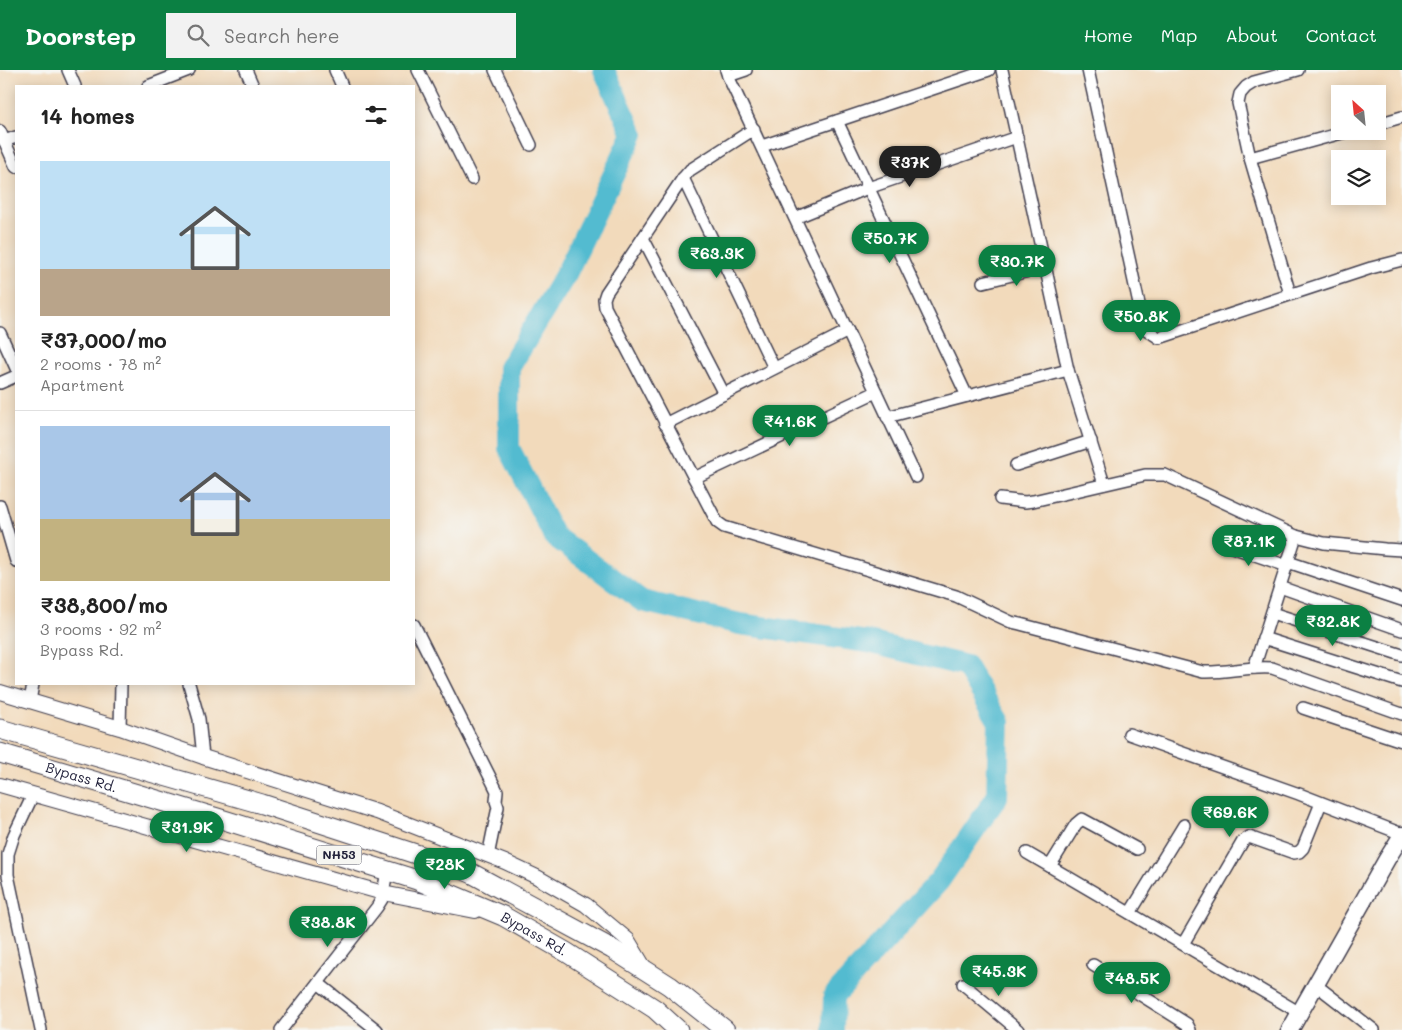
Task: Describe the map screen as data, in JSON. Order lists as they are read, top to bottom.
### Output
{
  "streets": {
    "highway": ["Bypass Rd.", "NH53"]
  },
  "north": "top left",
  "page": {
    "header": "Doorstep",
    "search": "Search here",
    "nav": [
      "Home",
      "Map",
      "About",
      "Contact"
    ],
    "heading": "14 homes",
    "list": [
      {
        "name": "₹37,000/mo",
        "note": "2 rooms · 78 m² · Apartment"
      },
      {
        "name": "₹38,800/mo",
        "note": "3 rooms · 92 m² · Bypass Rd."
      }
    ],
    "price": [
      "₹37K",
      "₹50.7K",
      "₹63.3K",
      "₹30.7K",
      "₹50.8K",
      "₹41.6K",
      "₹87.1K",
      "₹32.8K",
      "₹69.6K",
      "₹31.9K",
      "₹28K",
      "₹38.8K",
      "₹45.3K",
      "₹48.5K"
    ]
  }
}
